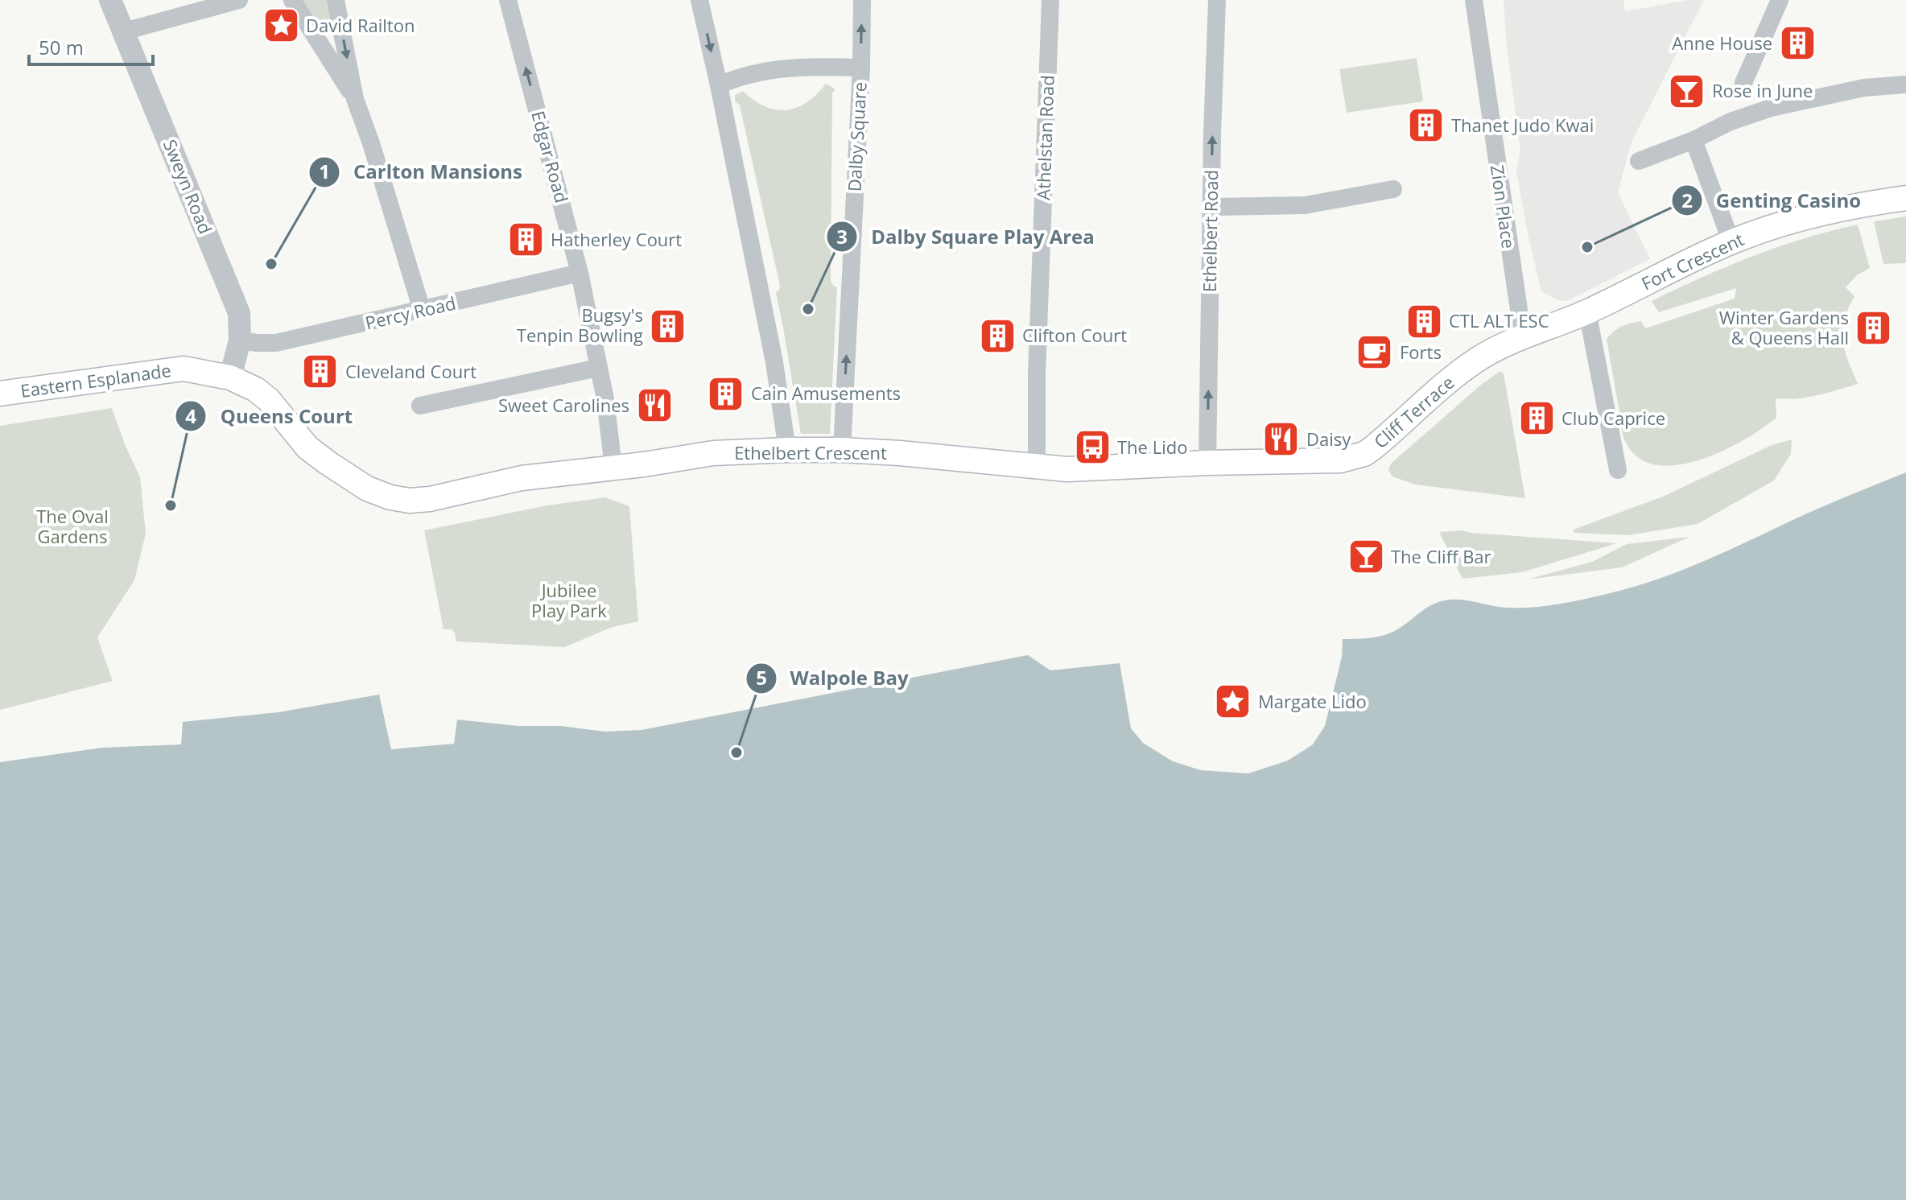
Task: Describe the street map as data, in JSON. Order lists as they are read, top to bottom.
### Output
{
  "streets": {
    "main road": [
      "Fort Crescent",
      "Eastern Esplanade",
      "Cliff Terrace",
      "Ethelbert Crescent"
    ],
    "street": [
      "Dalby Square",
      "Athelstan Road",
      "Edgar Road",
      "Sweyn Road",
      "Zion Place",
      "Ethelbert Road",
      "Percy Road"
    ]
  },
  "crossings": [
    ["Dalby Square", "Ethelbert Crescent"],
    ["Athelstan Road", "Ethelbert Crescent"],
    ["Edgar Road", "Percy Road"],
    ["Edgar Road", "Ethelbert Crescent"],
    ["Sweyn Road", "Percy Road"],
    ["Sweyn Road", "Eastern Esplanade"],
    ["Zion Place", "Fort Crescent"],
    ["Zion Place", "Cliff Terrace"],
    ["Ethelbert Road", "Ethelbert Crescent"],
    ["Fort Crescent", "Cliff Terrace"],
    ["Eastern Esplanade", "Ethelbert Crescent"],
    ["Cliff Terrace", "Ethelbert Crescent"]
  ],
  "one_way": ["Edgar Road", "Ethelbert Road"],
  "parks": ["The Oval Gardens", "Jubilee Play Park"],
  "places": {
    "place": ["David Railton", "Margate Lido"],
    "building": [
      "Anne House",
      "Thanet Judo Kwai",
      "Hatherley Court",
      "CTL ALT ESC",
      "Bugsy's Tenpin Bowling",
      "Winter Gardens & Queens Hall",
      "Clifton Court",
      "Cleveland Court",
      "Cain Amusements",
      "Club Caprice"
    ],
    "bar": ["Rose in June", "The Cliff Bar"],
    "other": [
      "Genting Casino",
      "Carlton Mansions",
      "Dalby Square Play Area",
      "Queens Court",
      "Walpole Bay"
    ],
    "cafe": ["Forts"],
    "restaurant": ["Sweet Carolines", "Daisy"],
    "bus stop": ["The Lido"]
  },
  "scale_bar": "50 m"
}
